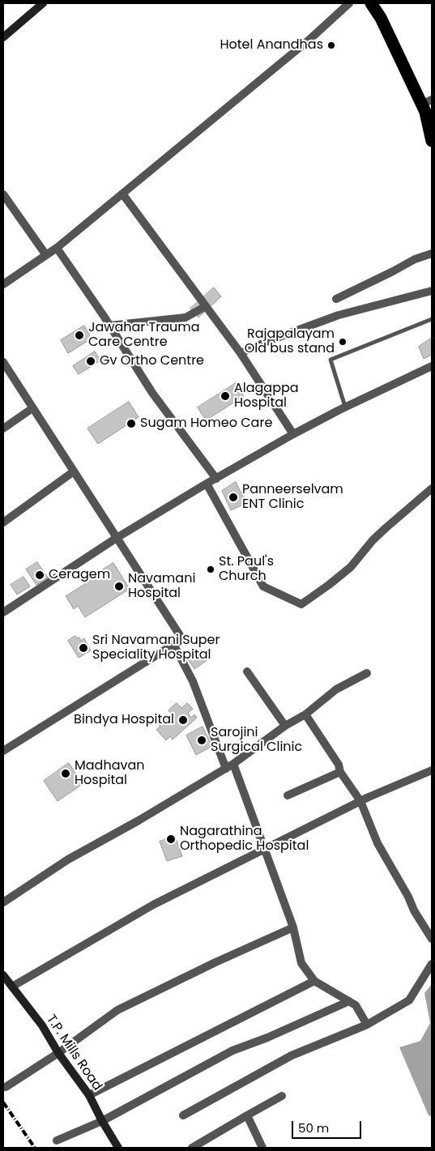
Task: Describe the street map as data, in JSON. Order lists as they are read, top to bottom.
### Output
{
  "streets": {
    "main road": ["T.P. Mills Road"]
  },
  "places": [
    "Hotel Anandhas",
    "Jawahar Trauma Care Centre",
    "Rajapalayam Old bus stand",
    "Gv Ortho Centre",
    "Alagappa Hospital",
    "Sugam Homeo Care",
    "Panneerselvam ENT Clinic",
    "St. Paul's Church",
    "Ceragem",
    "Navamani Hospital",
    "Sri Navamani Super Speciality Hospital",
    "Bindya Hospital",
    "Sarojini Surgical Clinic",
    "Madhavan Hospital",
    "Nagarathina Orthopedic Hospital"
  ],
  "scale_bar": "50 m"
}
